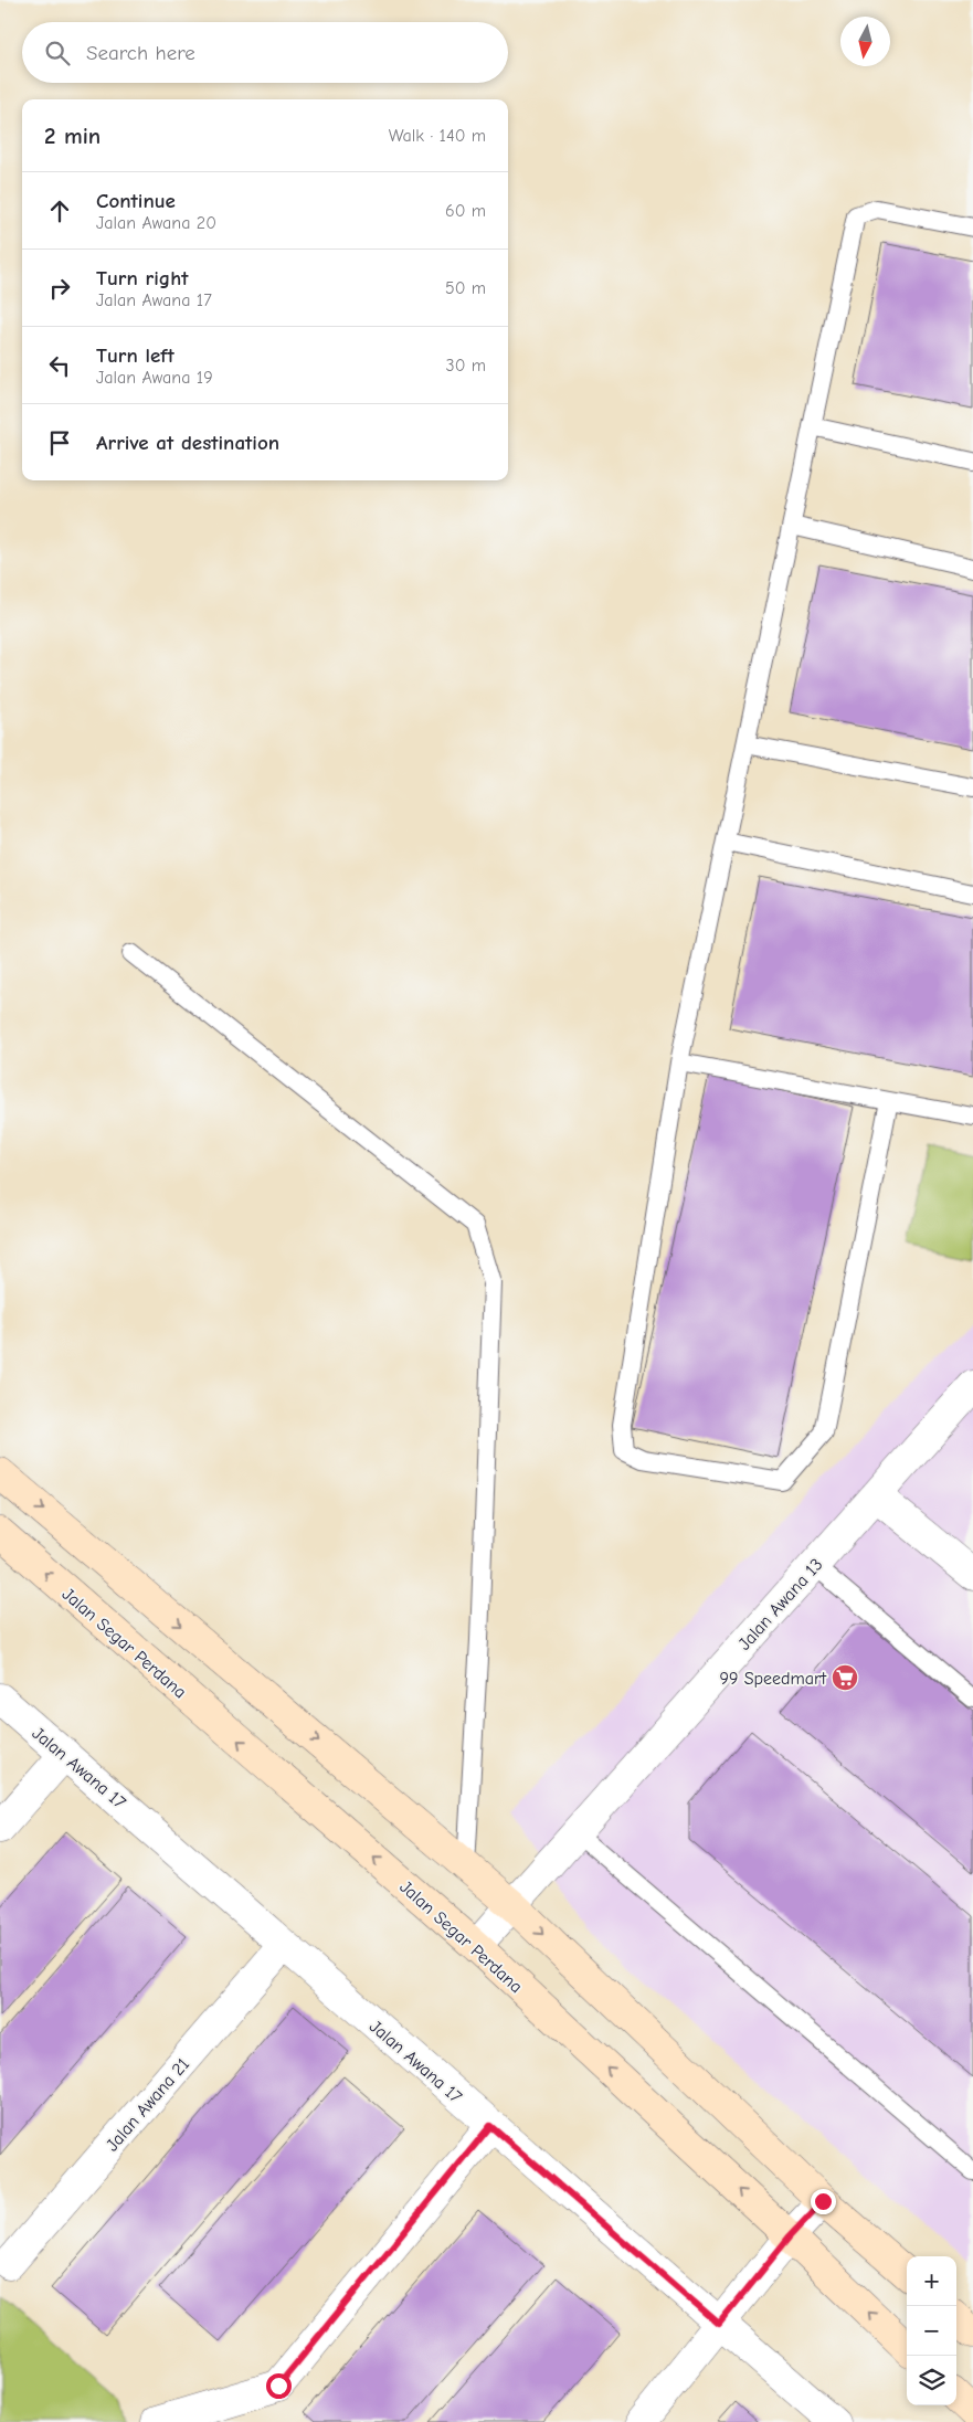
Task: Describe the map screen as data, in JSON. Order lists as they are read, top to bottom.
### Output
{
  "streets": {
    "street": [
      "Jalan Awana 13",
      "Jalan Segar Perdana",
      "Jalan Awana 17",
      "Jalan Awana 21"
    ]
  },
  "crossings": [
    ["Jalan Awana 13", "Jalan Segar Perdana"],
    ["Jalan Awana 17", "Jalan Awana 21"]
  ],
  "places": {
    "supermarket": ["99 Speedmart"]
  },
  "north": "bottom",
  "page": {
    "search": "Search here",
    "heading": ["2 min", "Walk · 140 m"],
    "list": [
      ["Continue", "Jalan Awana 20", "60 m"],
      ["Turn right", "Jalan Awana 17", "50 m"],
      ["Turn left", "Jalan Awana 19", "30 m"],
      "Arrive at destination"
    ],
    "map_buttons": ["+", "−"]
  }
}
